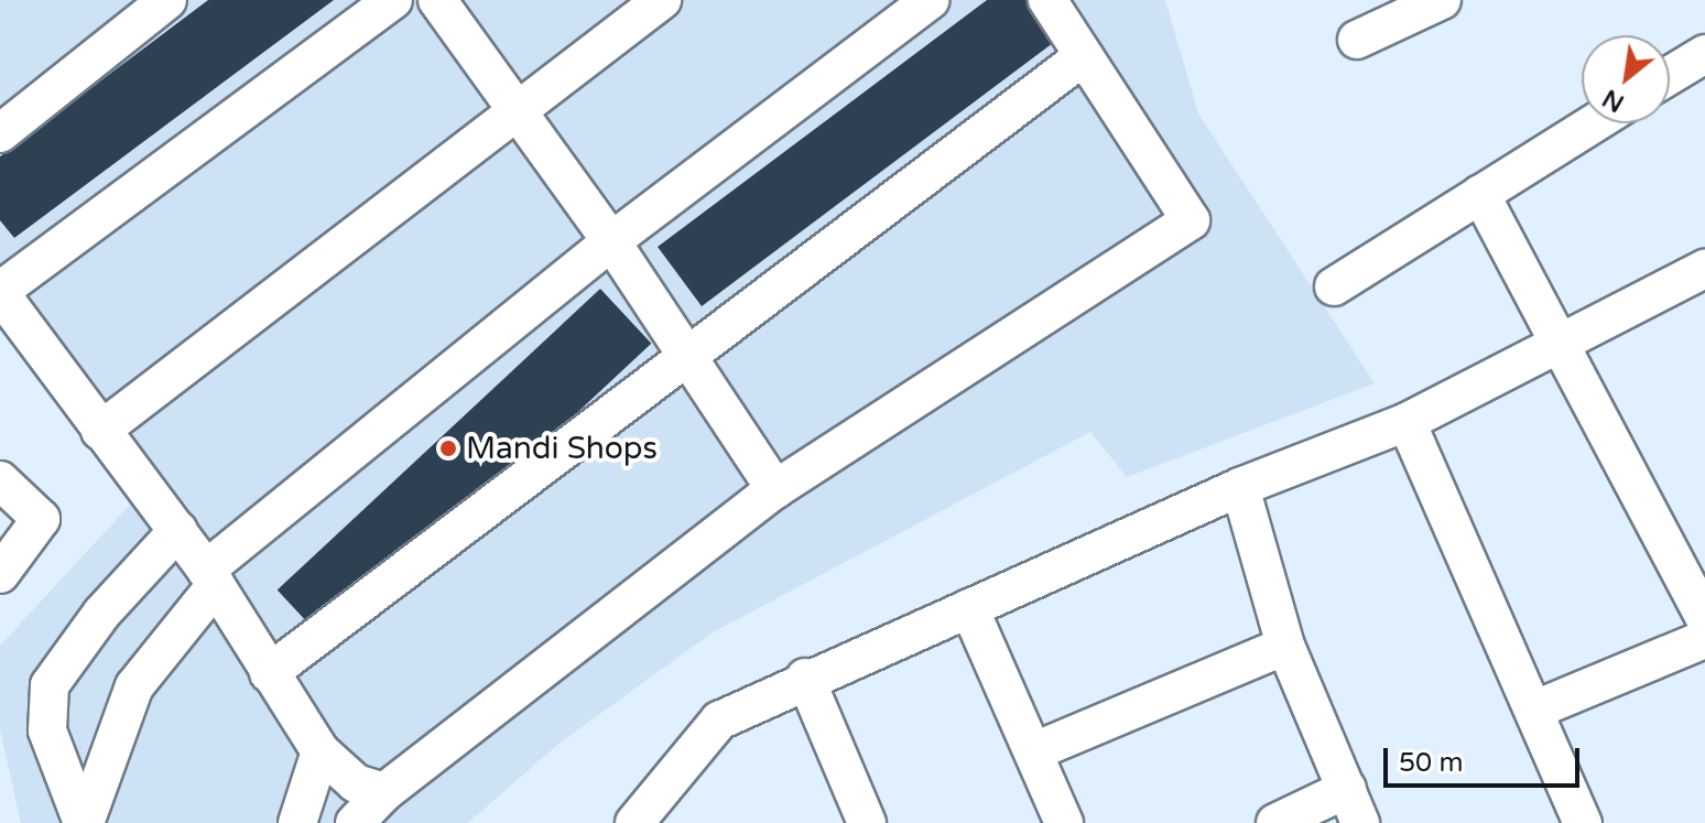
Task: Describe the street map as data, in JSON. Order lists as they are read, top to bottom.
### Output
{
  "places": ["Mandi Shops"],
  "scale_bar": "50 m",
  "north": "bottom left"
}
